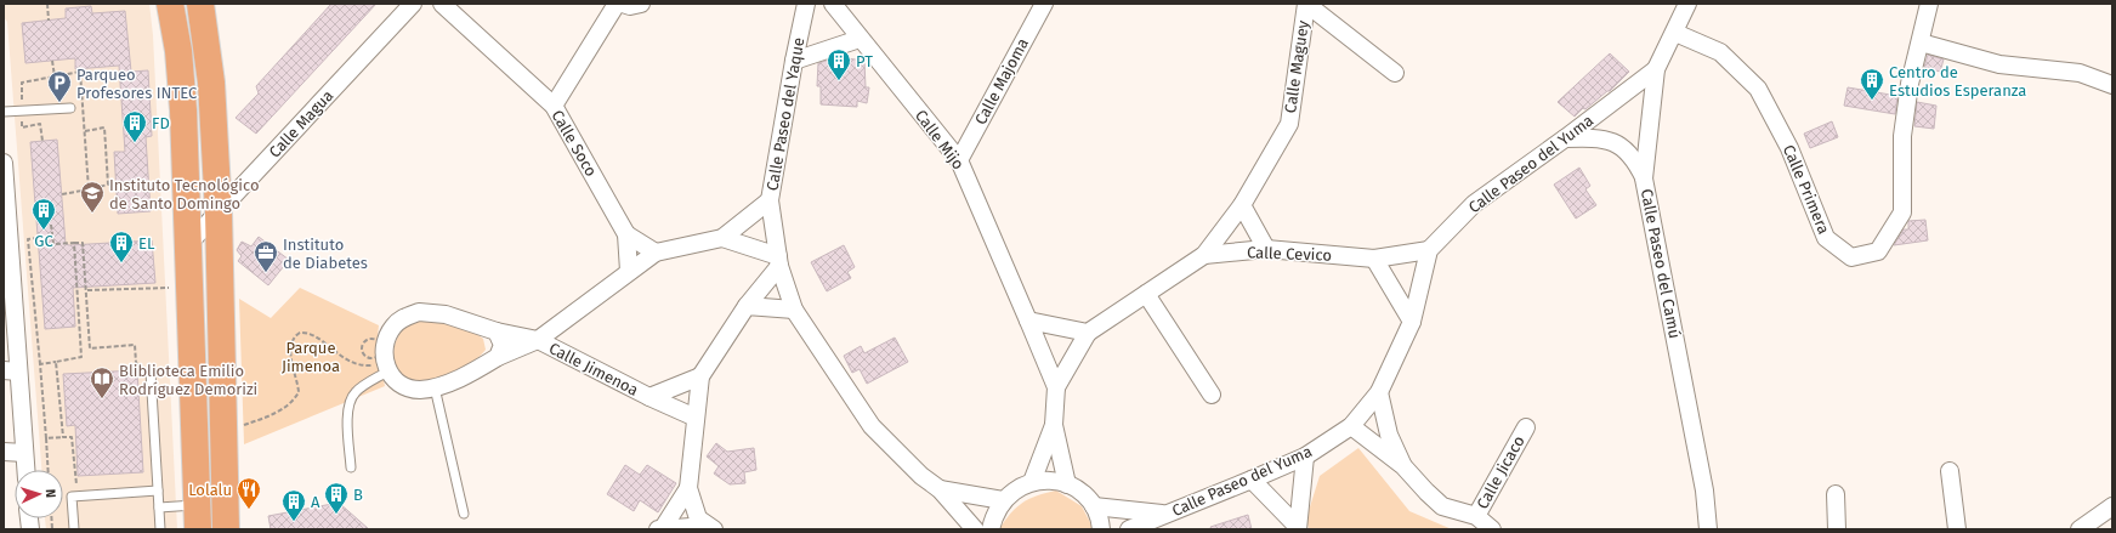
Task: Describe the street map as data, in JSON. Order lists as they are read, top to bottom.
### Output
{
  "streets": {
    "street": [
      "Calle Maguey",
      "Calle Majoma",
      "Calle Paseo del Yaque",
      "Calle Magua",
      "Calle Mijo",
      "Calle Soco",
      "Calle Paseo del Yuma",
      "Calle Primera",
      "Calle Cevico",
      "Calle Paseo del Camú",
      "Calle Jimenoa",
      "Calle Jicaco"
    ]
  },
  "crossings": [
    ["Calle Maguey", "Calle Mijo"],
    ["Calle Maguey", "Calle Cevico"],
    ["Calle Majoma", "Calle Mijo"],
    ["Calle Paseo del Yuma", "Calle Cevico"],
    ["Calle Paseo del Yuma", "Calle Paseo del Camú"],
    ["Calle Primera", "Calle Paseo del Camú"]
  ],
  "parks": ["Parque Jimenoa"],
  "places": {
    "building": [
      "PT",
      "Centro de Estudios Esperanza",
      "FD",
      "GC",
      "EL",
      "B",
      "A"
    ],
    "parking": ["Parqueo Profesores INTEC"],
    "school or university": ["Instituto Tecnológico de Santo Domingo"],
    "office": ["Instituto de Diabetes"],
    "library": ["Bliblioteca Emilio Rodríguez Demorizi"],
    "restaurant": ["Lolalu"]
  },
  "north": "right"
}
